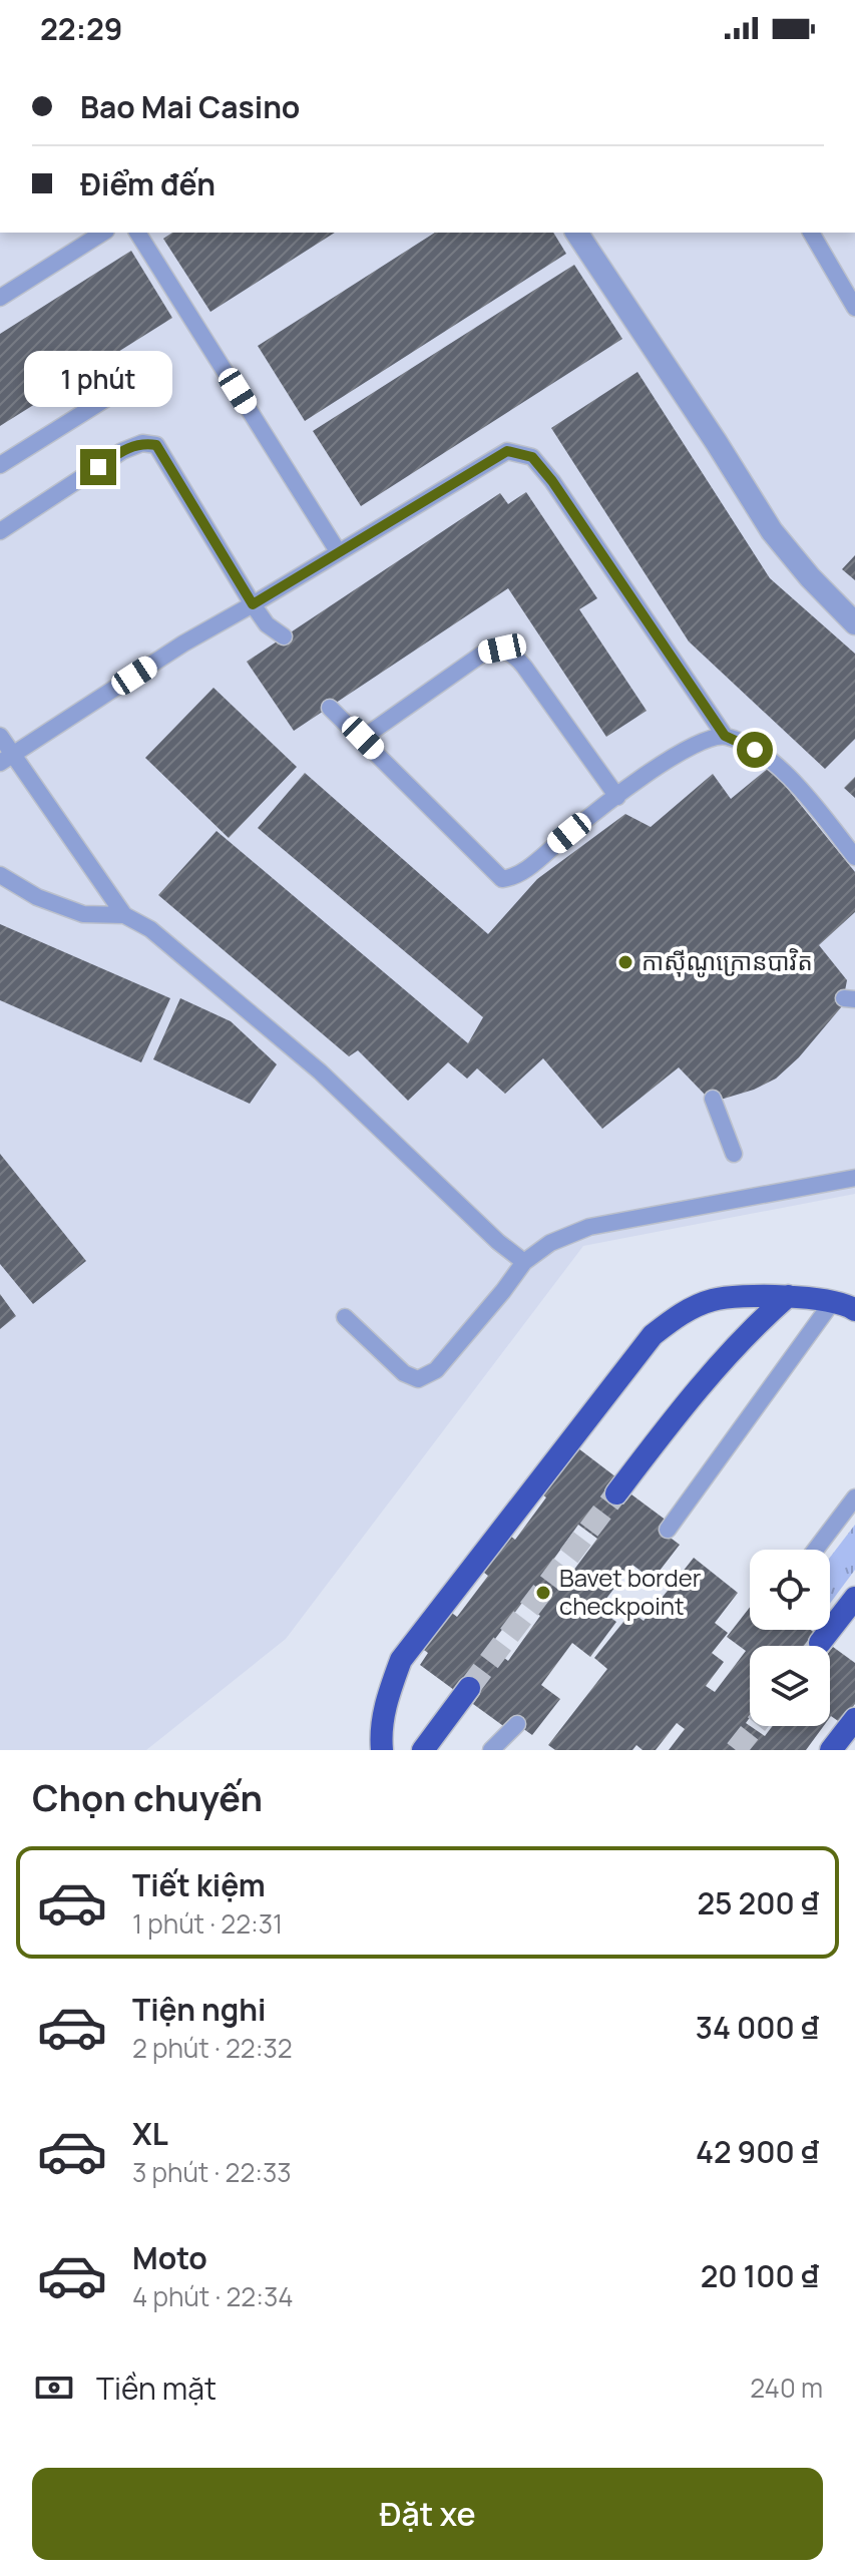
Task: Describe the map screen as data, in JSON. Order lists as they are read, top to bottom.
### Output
{
  "places": ["កាស៊ីណូក្រោនបាវិត", "Bavet border checkpoint"],
  "page": {
    "status": "22:29",
    "banner": ["Bao Mai Casino", "Điểm đến"],
    "bubble": "1 phút",
    "heading": "Chọn chuyến",
    "list": [
      {
        "name": "Tiết kiệm",
        "note": "1 phút · 22:31",
        "value": "25 200 ₫"
      },
      {
        "name": "Tiện nghi",
        "note": "2 phút · 22:32",
        "value": "34 000 ₫"
      },
      {
        "name": "XL",
        "note": "3 phút · 22:33",
        "value": "42 900 ₫"
      },
      {
        "name": "Moto",
        "note": "4 phút · 22:34",
        "value": "20 100 ₫"
      }
    ],
    "pay": ["Tiền mặt", "240 m"],
    "buttons": "Đặt xe"
  }
}
